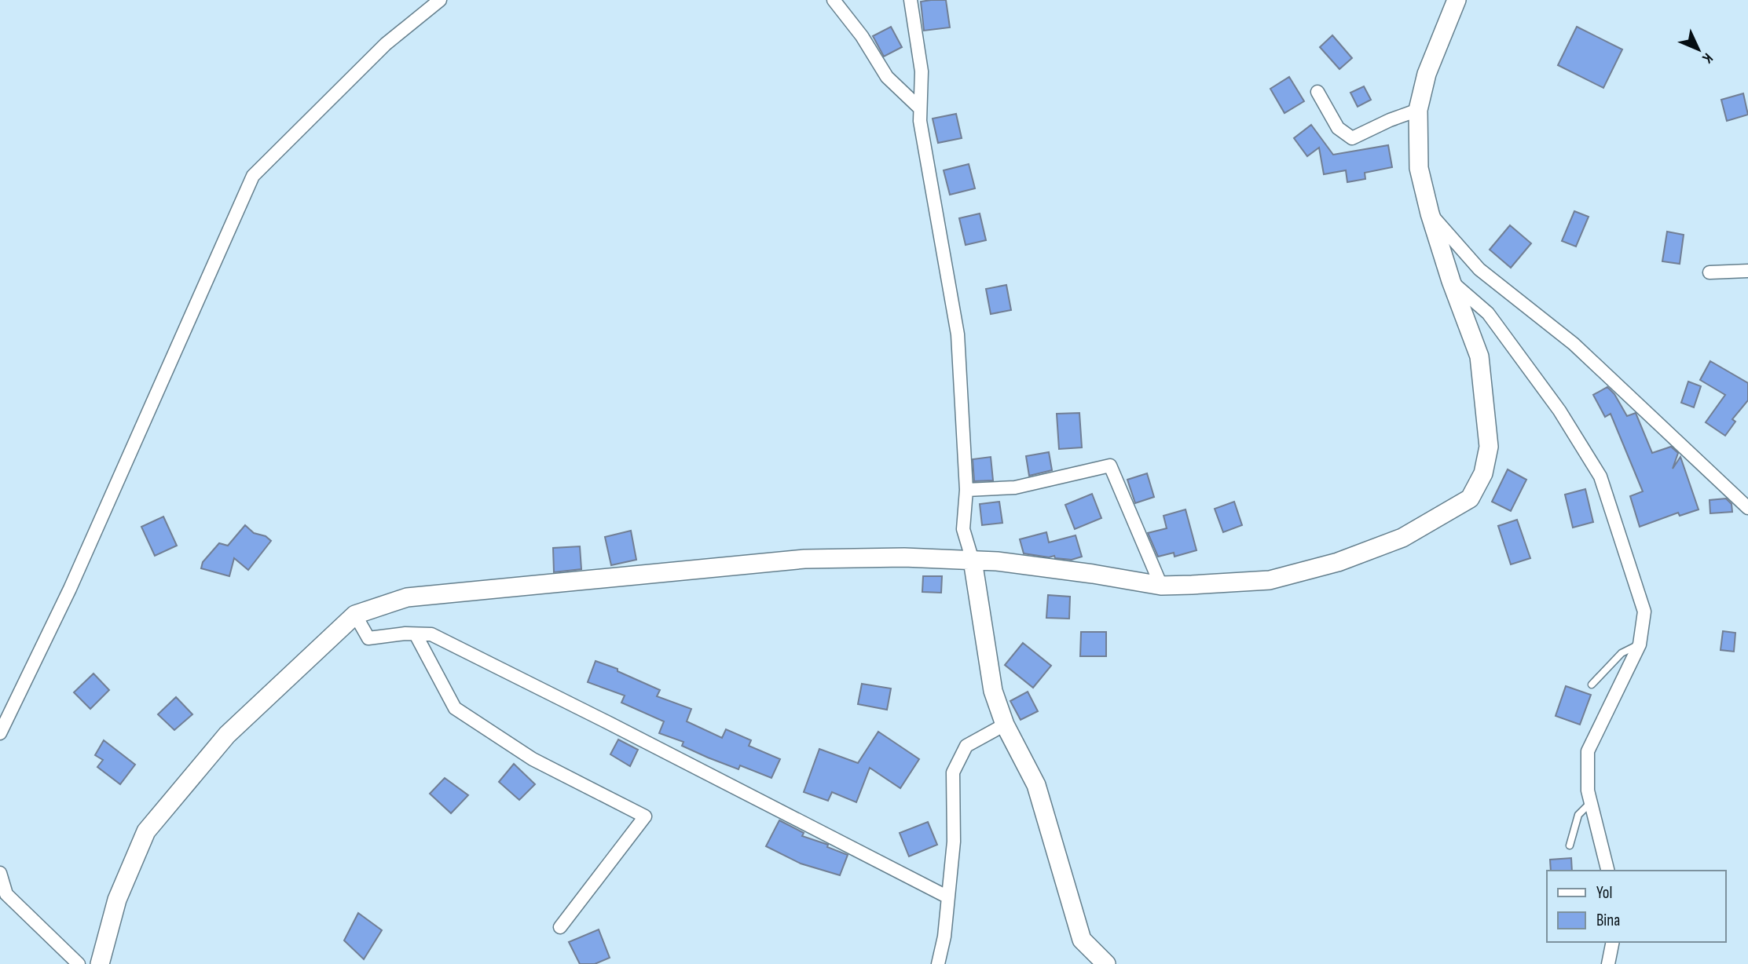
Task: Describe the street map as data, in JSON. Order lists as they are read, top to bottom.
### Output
{
  "legend": ["Yol", "Bina"],
  "north": "bottom right"
}
